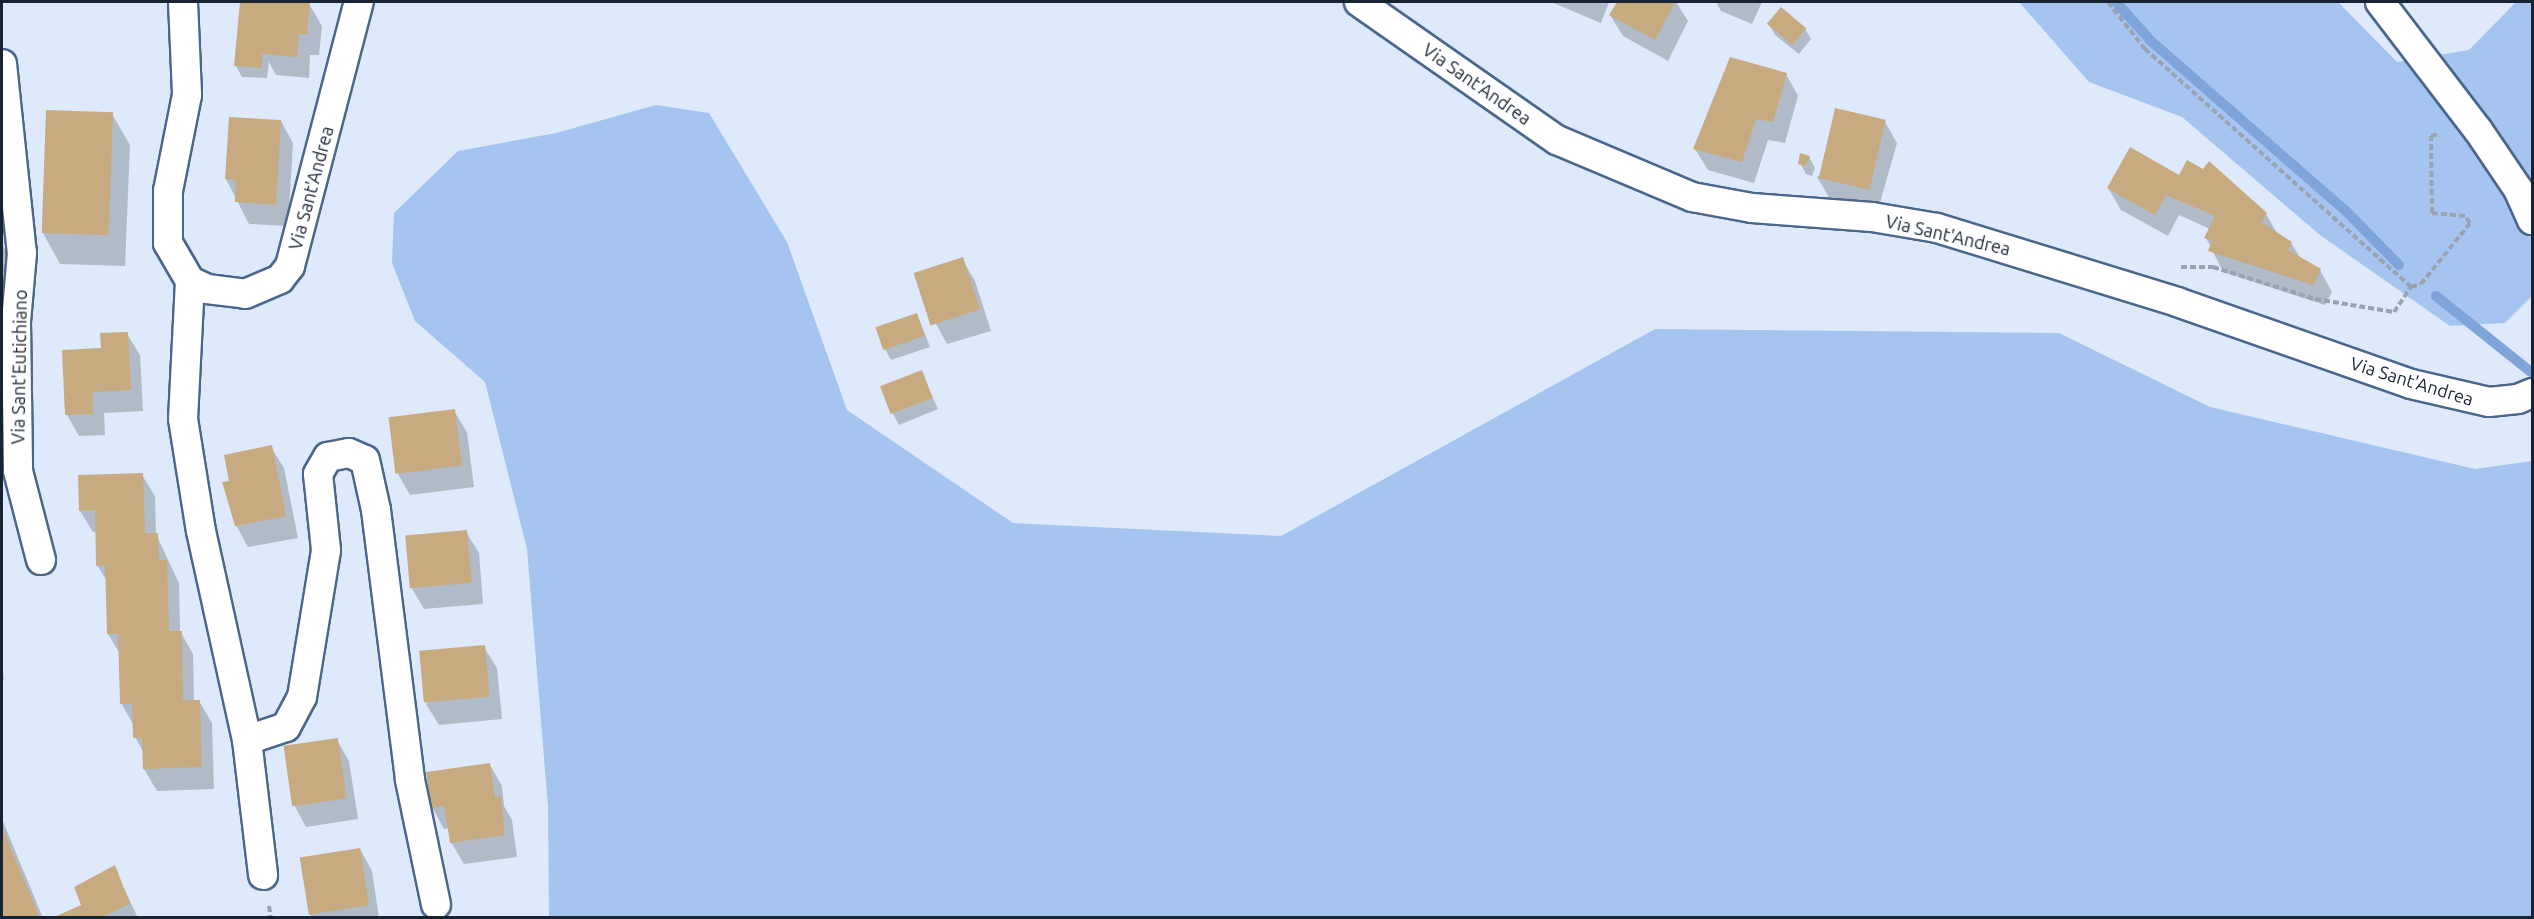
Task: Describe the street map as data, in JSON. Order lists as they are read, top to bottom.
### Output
{
  "streets": {
    "street": ["Via Sant'Andrea", "Via Sant'Eutichiano"]
  }
}
